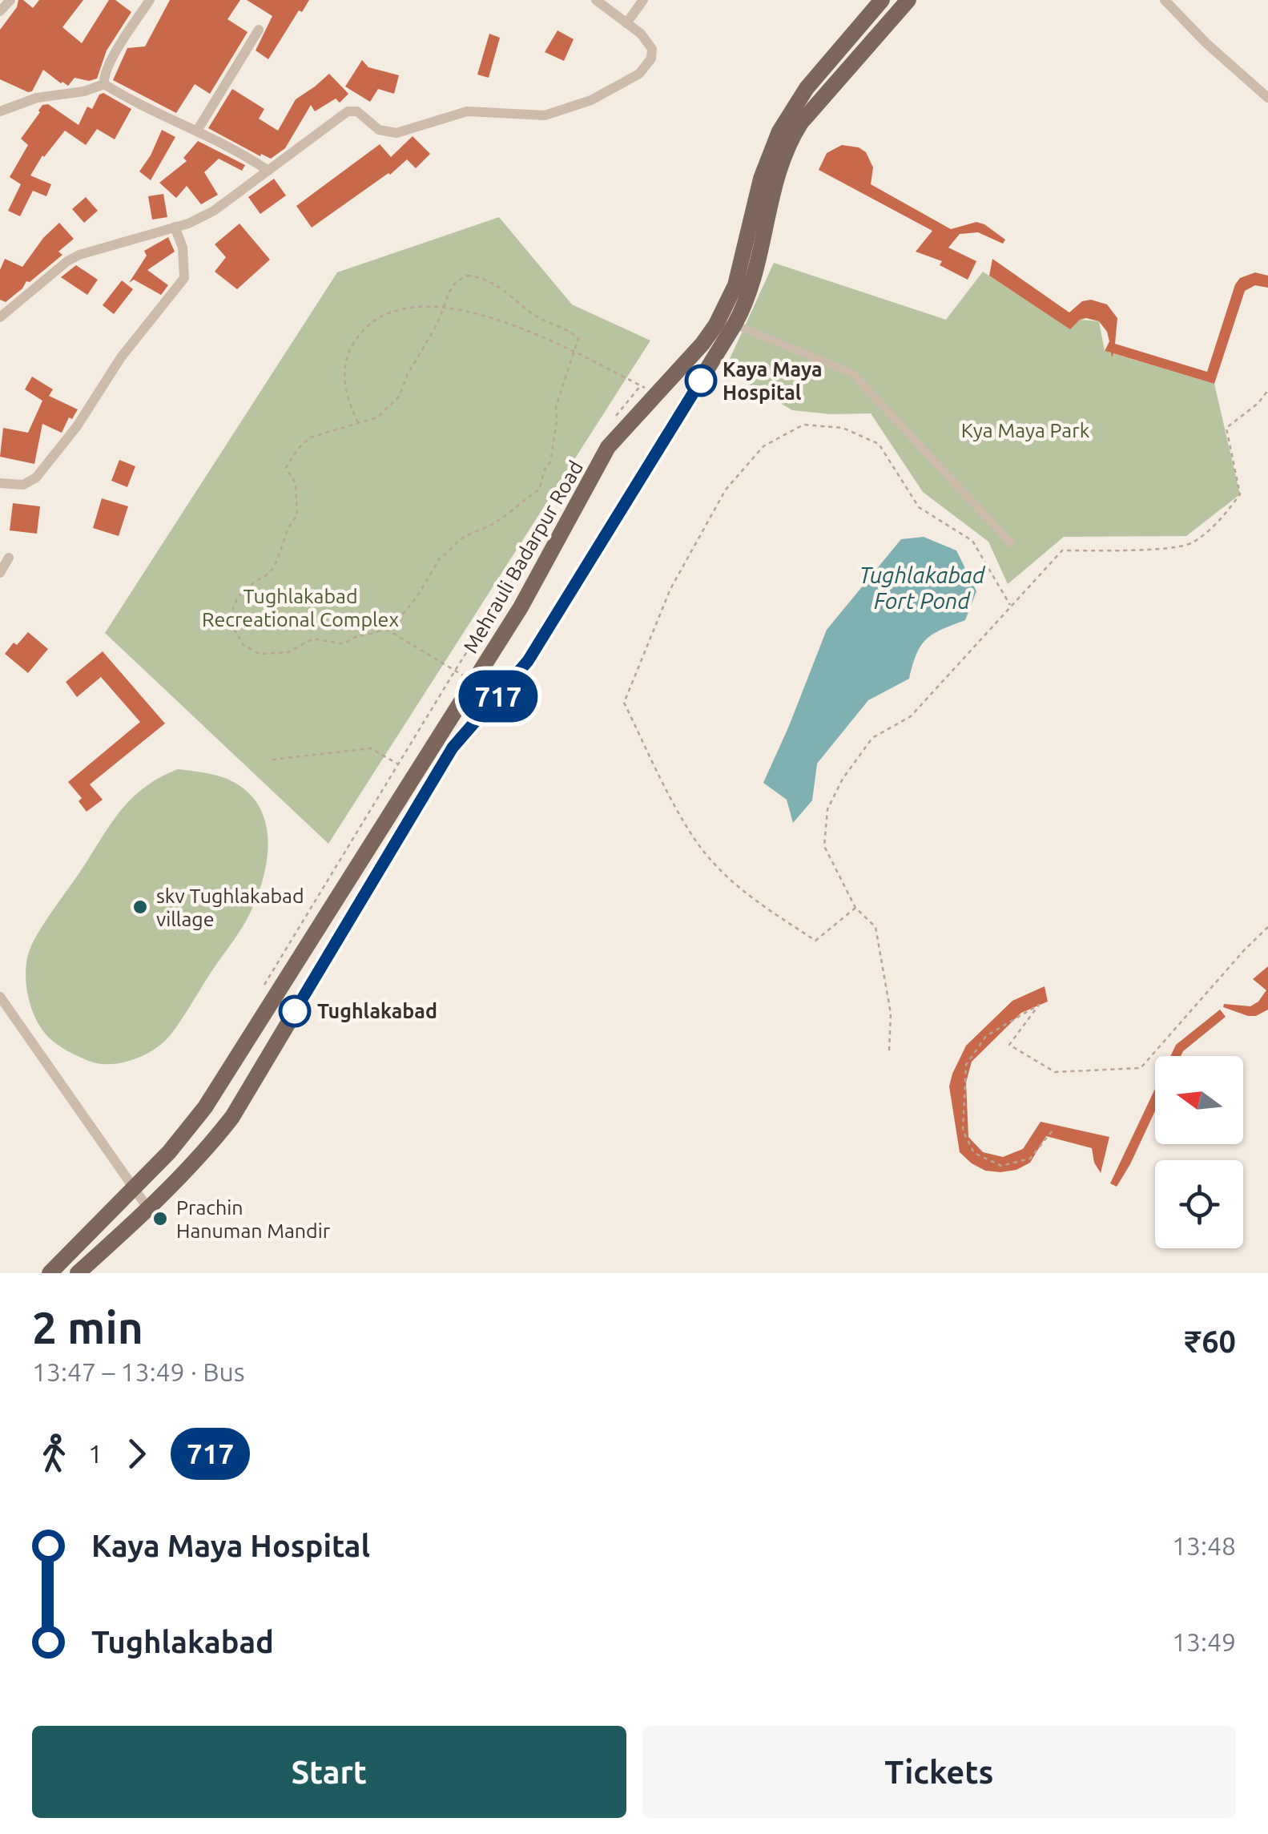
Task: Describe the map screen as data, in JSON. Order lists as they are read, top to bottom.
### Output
{
  "streets": {
    "main road": ["Mehrauli Badarpur Road"]
  },
  "water": ["Tughlakabad Fort Pond"],
  "parks": ["Kya Maya Park", "Tughlakabad Recreational Complex"],
  "places": [
    "Kaya Maya Hospital",
    "skv Tughlakabad village",
    "Tughlakabad",
    "Prachin Hanuman Mandir"
  ],
  "lines": ["bus line 717"],
  "north": "left",
  "page": {
    "on_map": "717",
    "heading": ["2 min", "13:47 – 13:49 · Bus", "₹60"],
    "legs": ["1", "717"],
    "list": [
      {
        "name": "Kaya Maya Hospital",
        "value": "13:48"
      },
      {
        "name": "Tughlakabad",
        "value": "13:49"
      }
    ],
    "buttons": ["Start", "Tickets"]
  }
}
